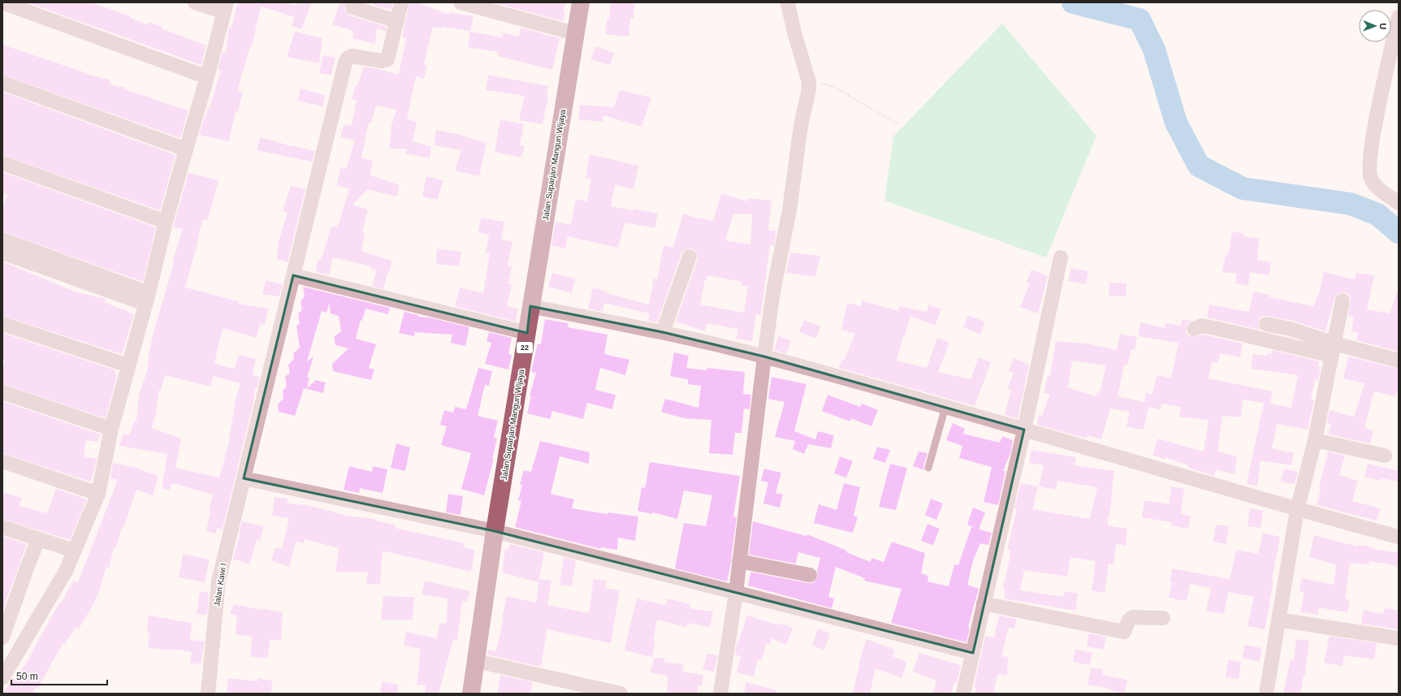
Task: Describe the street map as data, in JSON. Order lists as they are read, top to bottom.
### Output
{
  "streets": {
    "highway": ["Jalan Suparjan Mangun Wijaya", "22"],
    "street": ["Jalan Kawi I"]
  },
  "scale_bar": "50 m",
  "north": "right"
}
